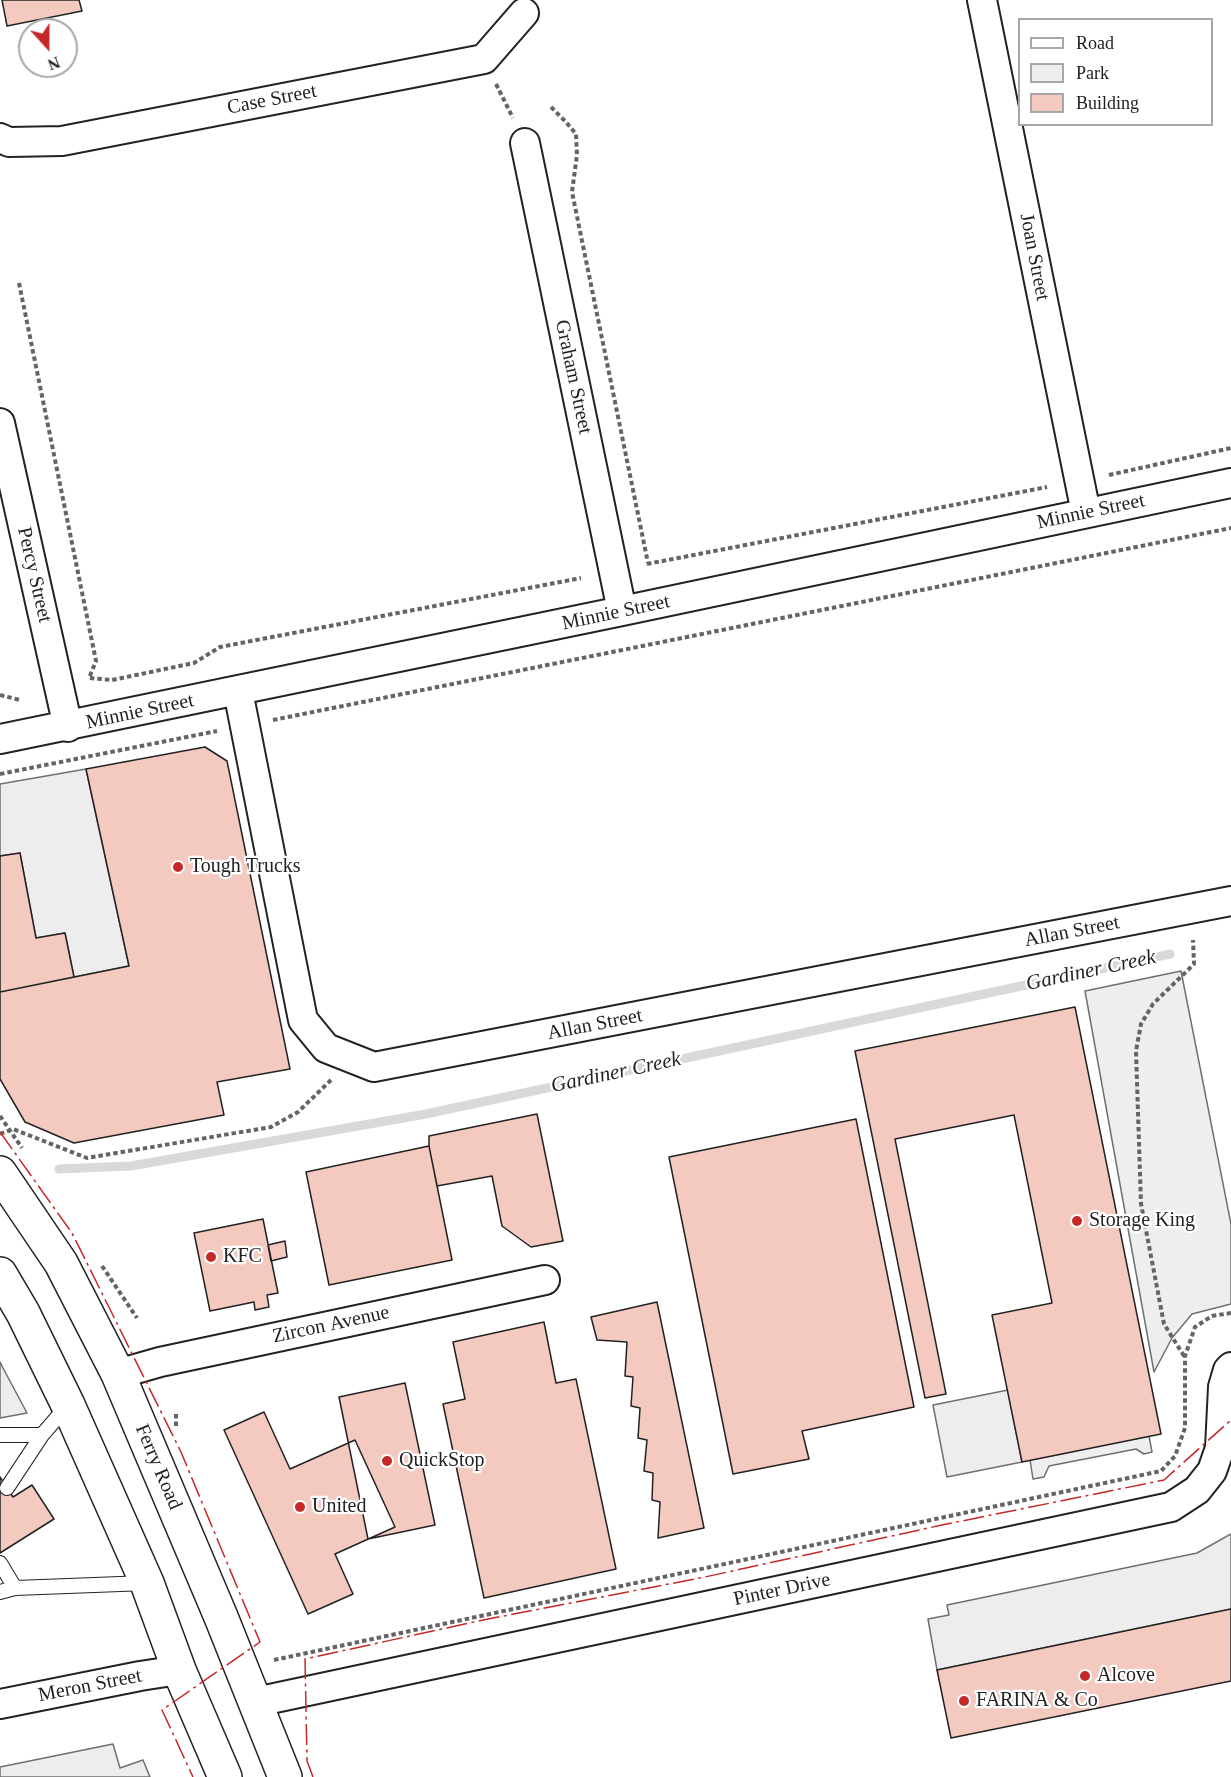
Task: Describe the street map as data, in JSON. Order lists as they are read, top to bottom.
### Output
{
  "streets": {
    "main road": ["Ferry Road"],
    "street": [
      "Case Street",
      "Joan Street",
      "Graham Street",
      "Minnie Street",
      "Percy Street",
      "Allan Street",
      "Zircon Avenue",
      "Pinter Drive",
      "Meron Street"
    ]
  },
  "crossings": [
    ["Joan Street", "Minnie Street"],
    ["Graham Street", "Minnie Street"],
    ["Minnie Street", "Percy Street"],
    ["Minnie Street", "Allan Street"],
    ["Zircon Avenue", "Ferry Road"],
    ["Ferry Road", "Pinter Drive"]
  ],
  "water": ["Gardiner Creek"],
  "places": [
    "Tough Trucks",
    "Storage King",
    "KFC",
    "QuickStop",
    "United",
    "Alcove",
    "FARINA & Co"
  ],
  "legend": ["Road", "Park", "Building"],
  "north": "bottom"
}
